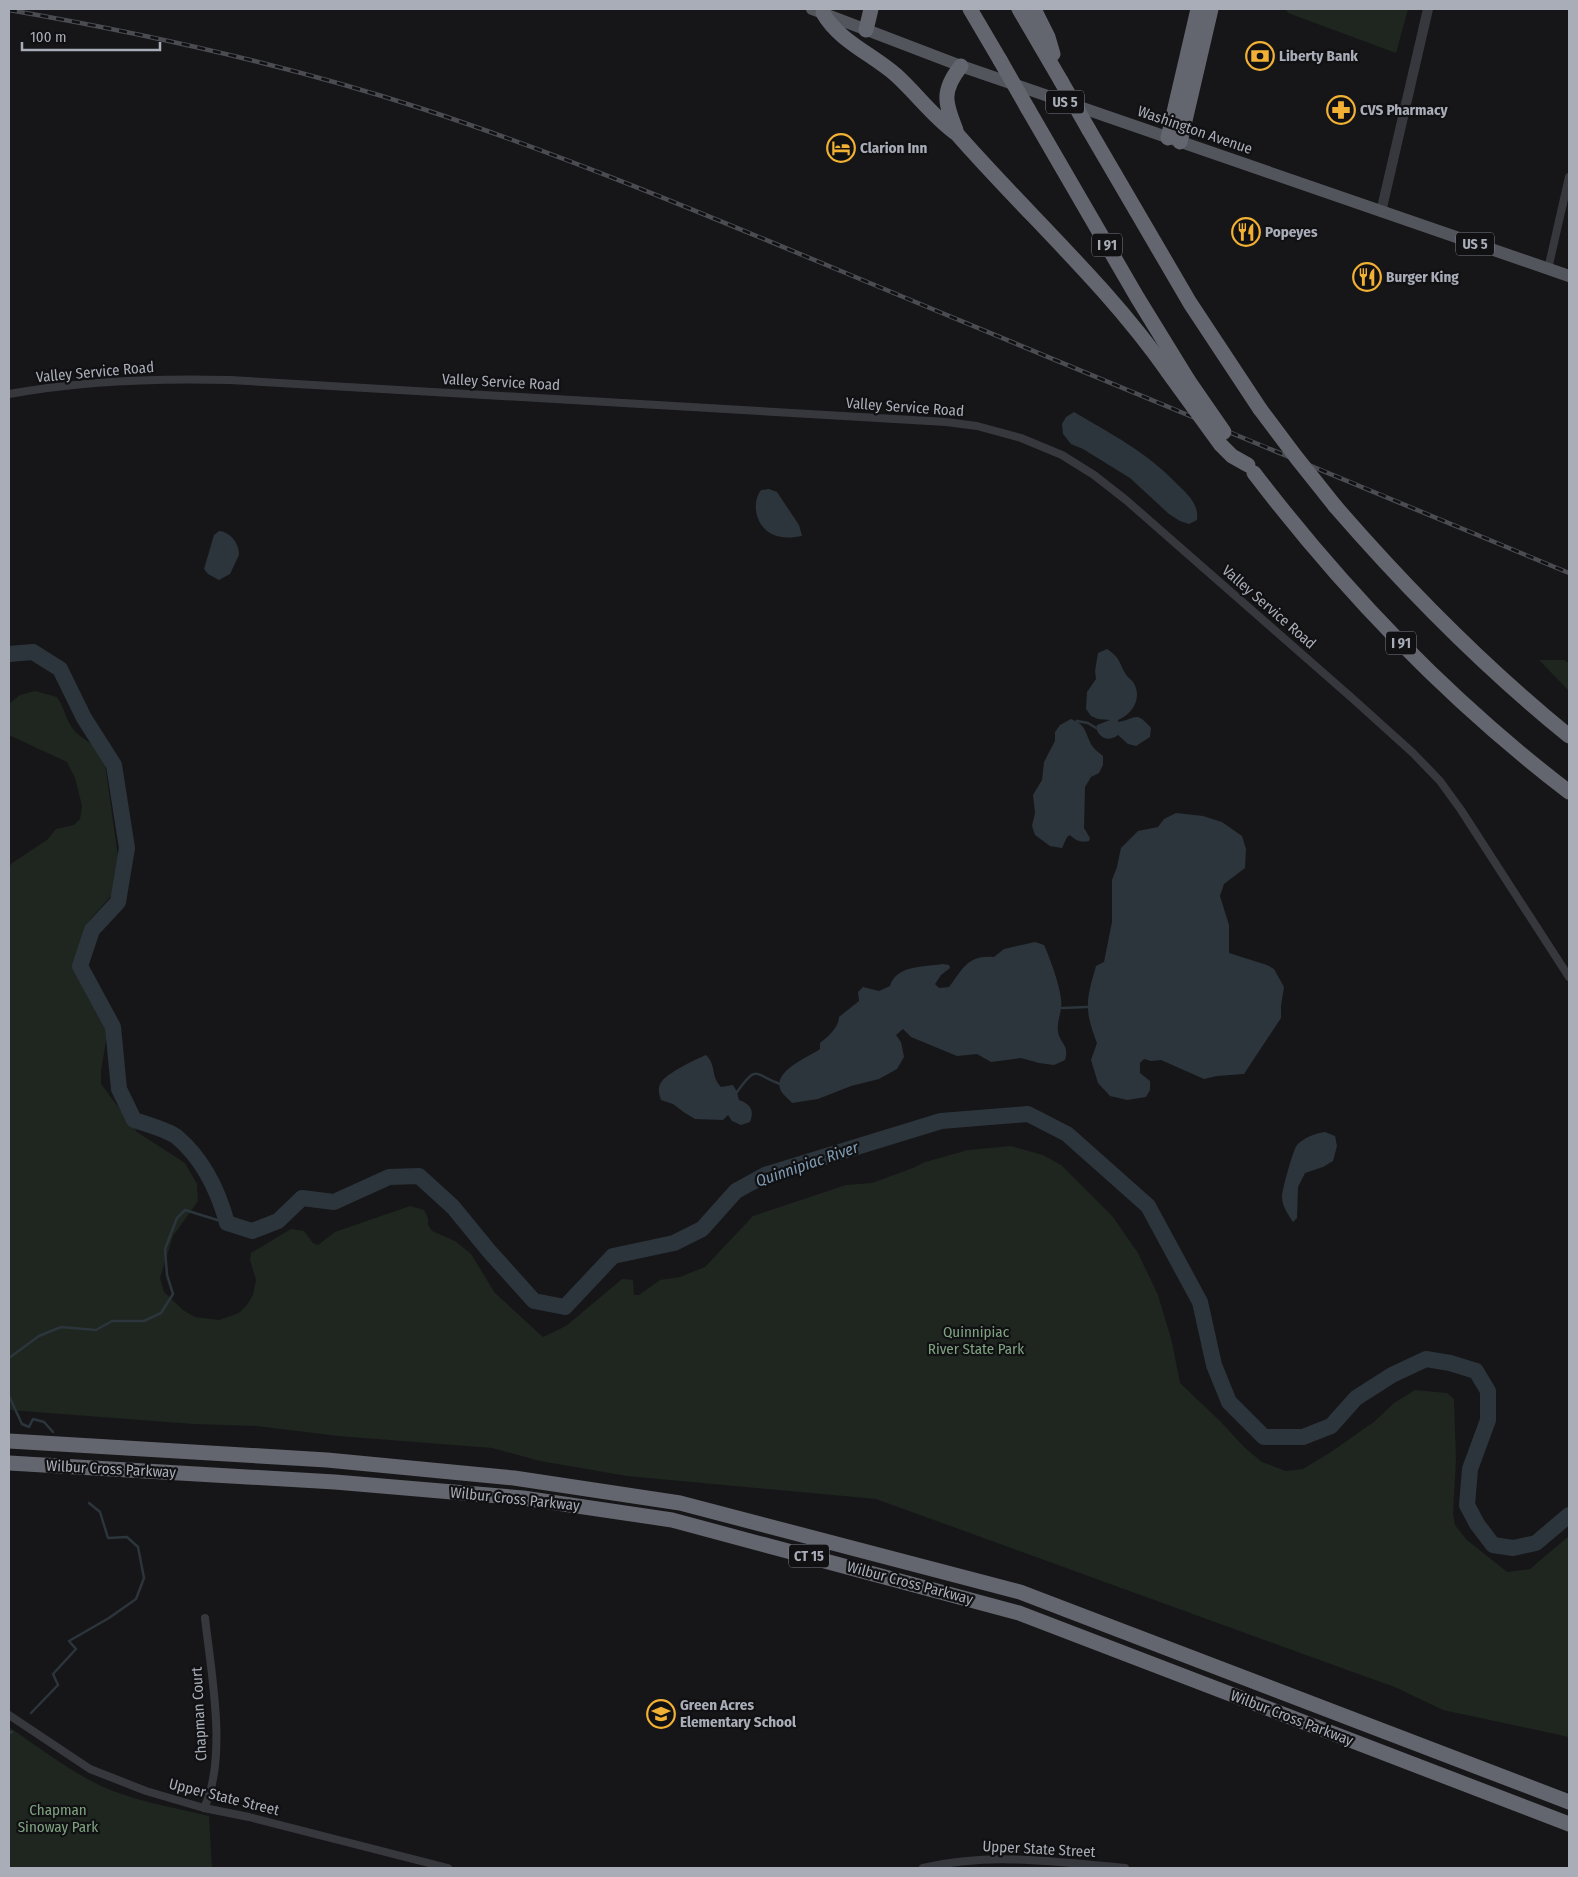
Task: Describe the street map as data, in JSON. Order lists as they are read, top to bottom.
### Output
{
  "streets": {
    "highway": ["I 91", "Wilbur Cross Parkway", "CT 15"],
    "main road": ["US 5", "Washington Avenue"],
    "street": ["Valley Service Road", "Chapman Court", "Upper State Street"]
  },
  "crossings": [
    ["Chapman Court", "Upper State Street"]
  ],
  "water": ["Quinnipiac River"],
  "parks": ["Quinnipiac River State Park", "Chapman Sinoway Park"],
  "places": {
    "bank": ["Liberty Bank"],
    "pharmacy": ["CVS Pharmacy"],
    "hotel": ["Clarion Inn"],
    "restaurant": ["Popeyes", "Burger King"],
    "school or university": ["Green Acres Elementary School"]
  },
  "scale_bar": "100 m"
}
